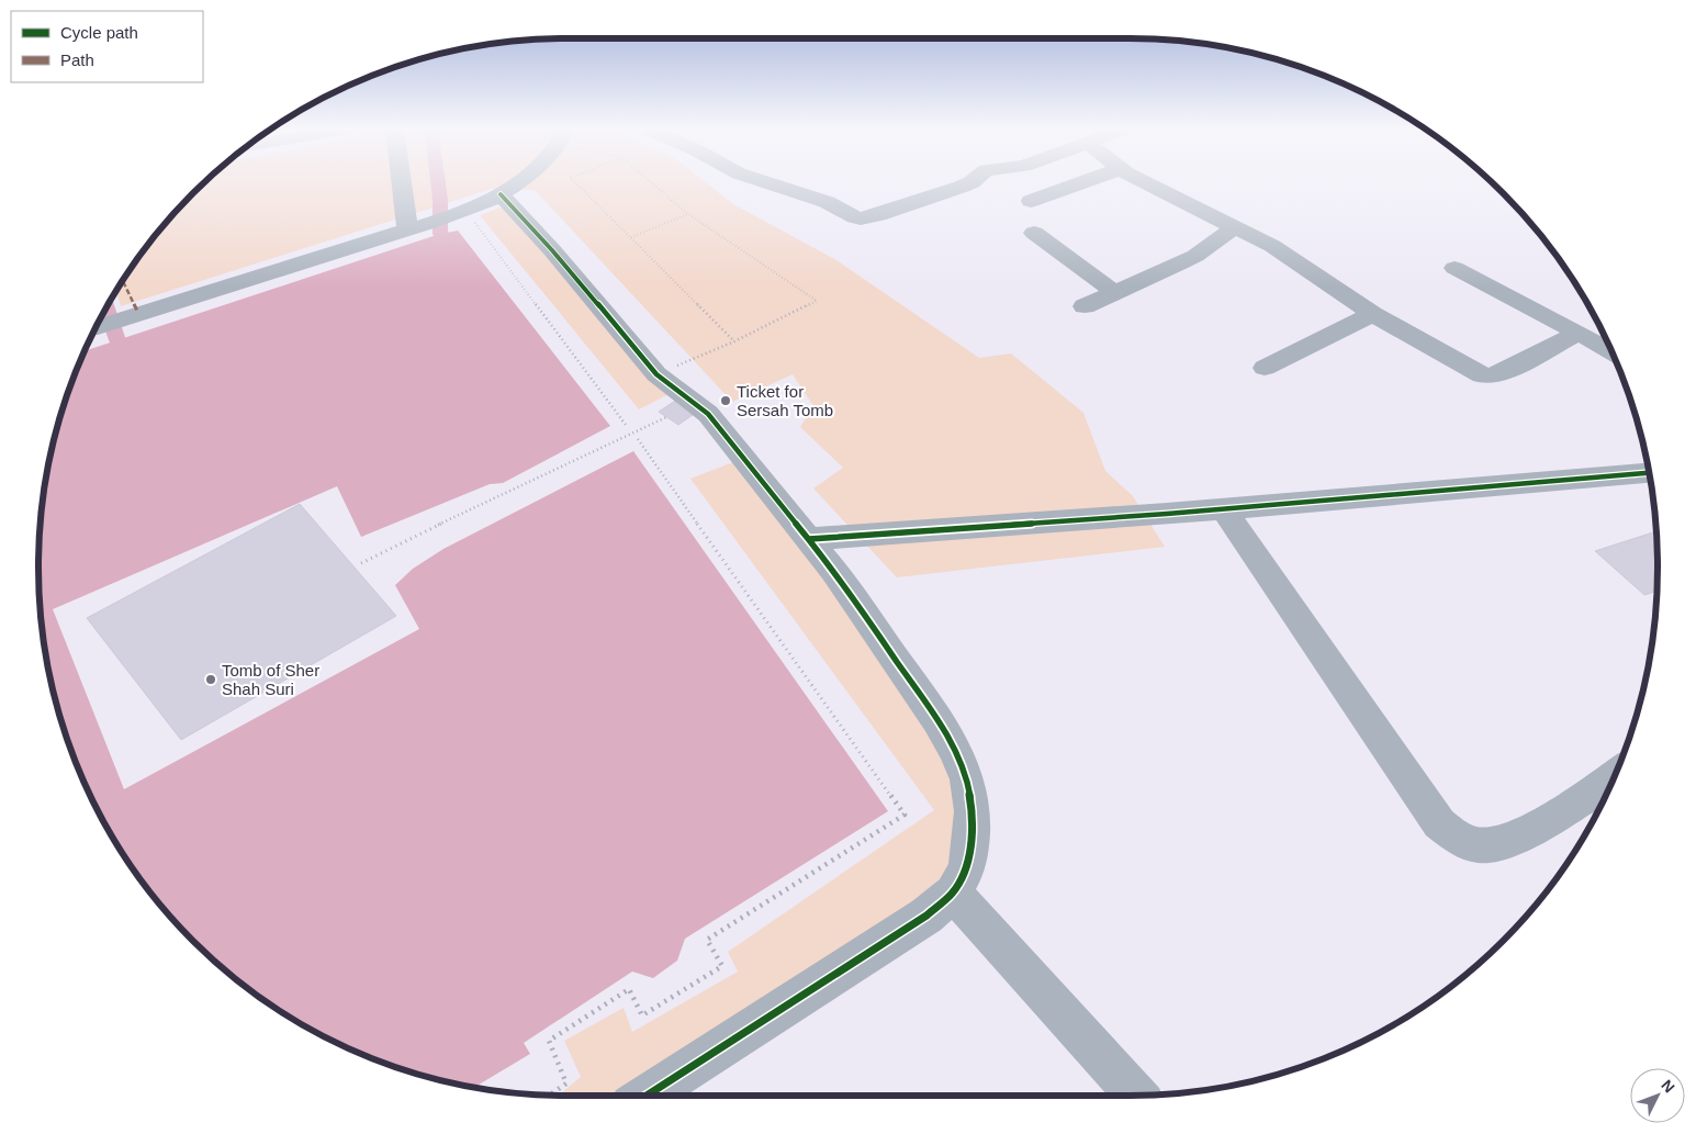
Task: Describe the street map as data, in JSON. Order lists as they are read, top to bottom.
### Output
{
  "places": ["Ticket for Sersah Tomb", "Tomb of Sher Shah Suri"],
  "legend": ["Cycle path", "Path"],
  "north": "top right"
}
